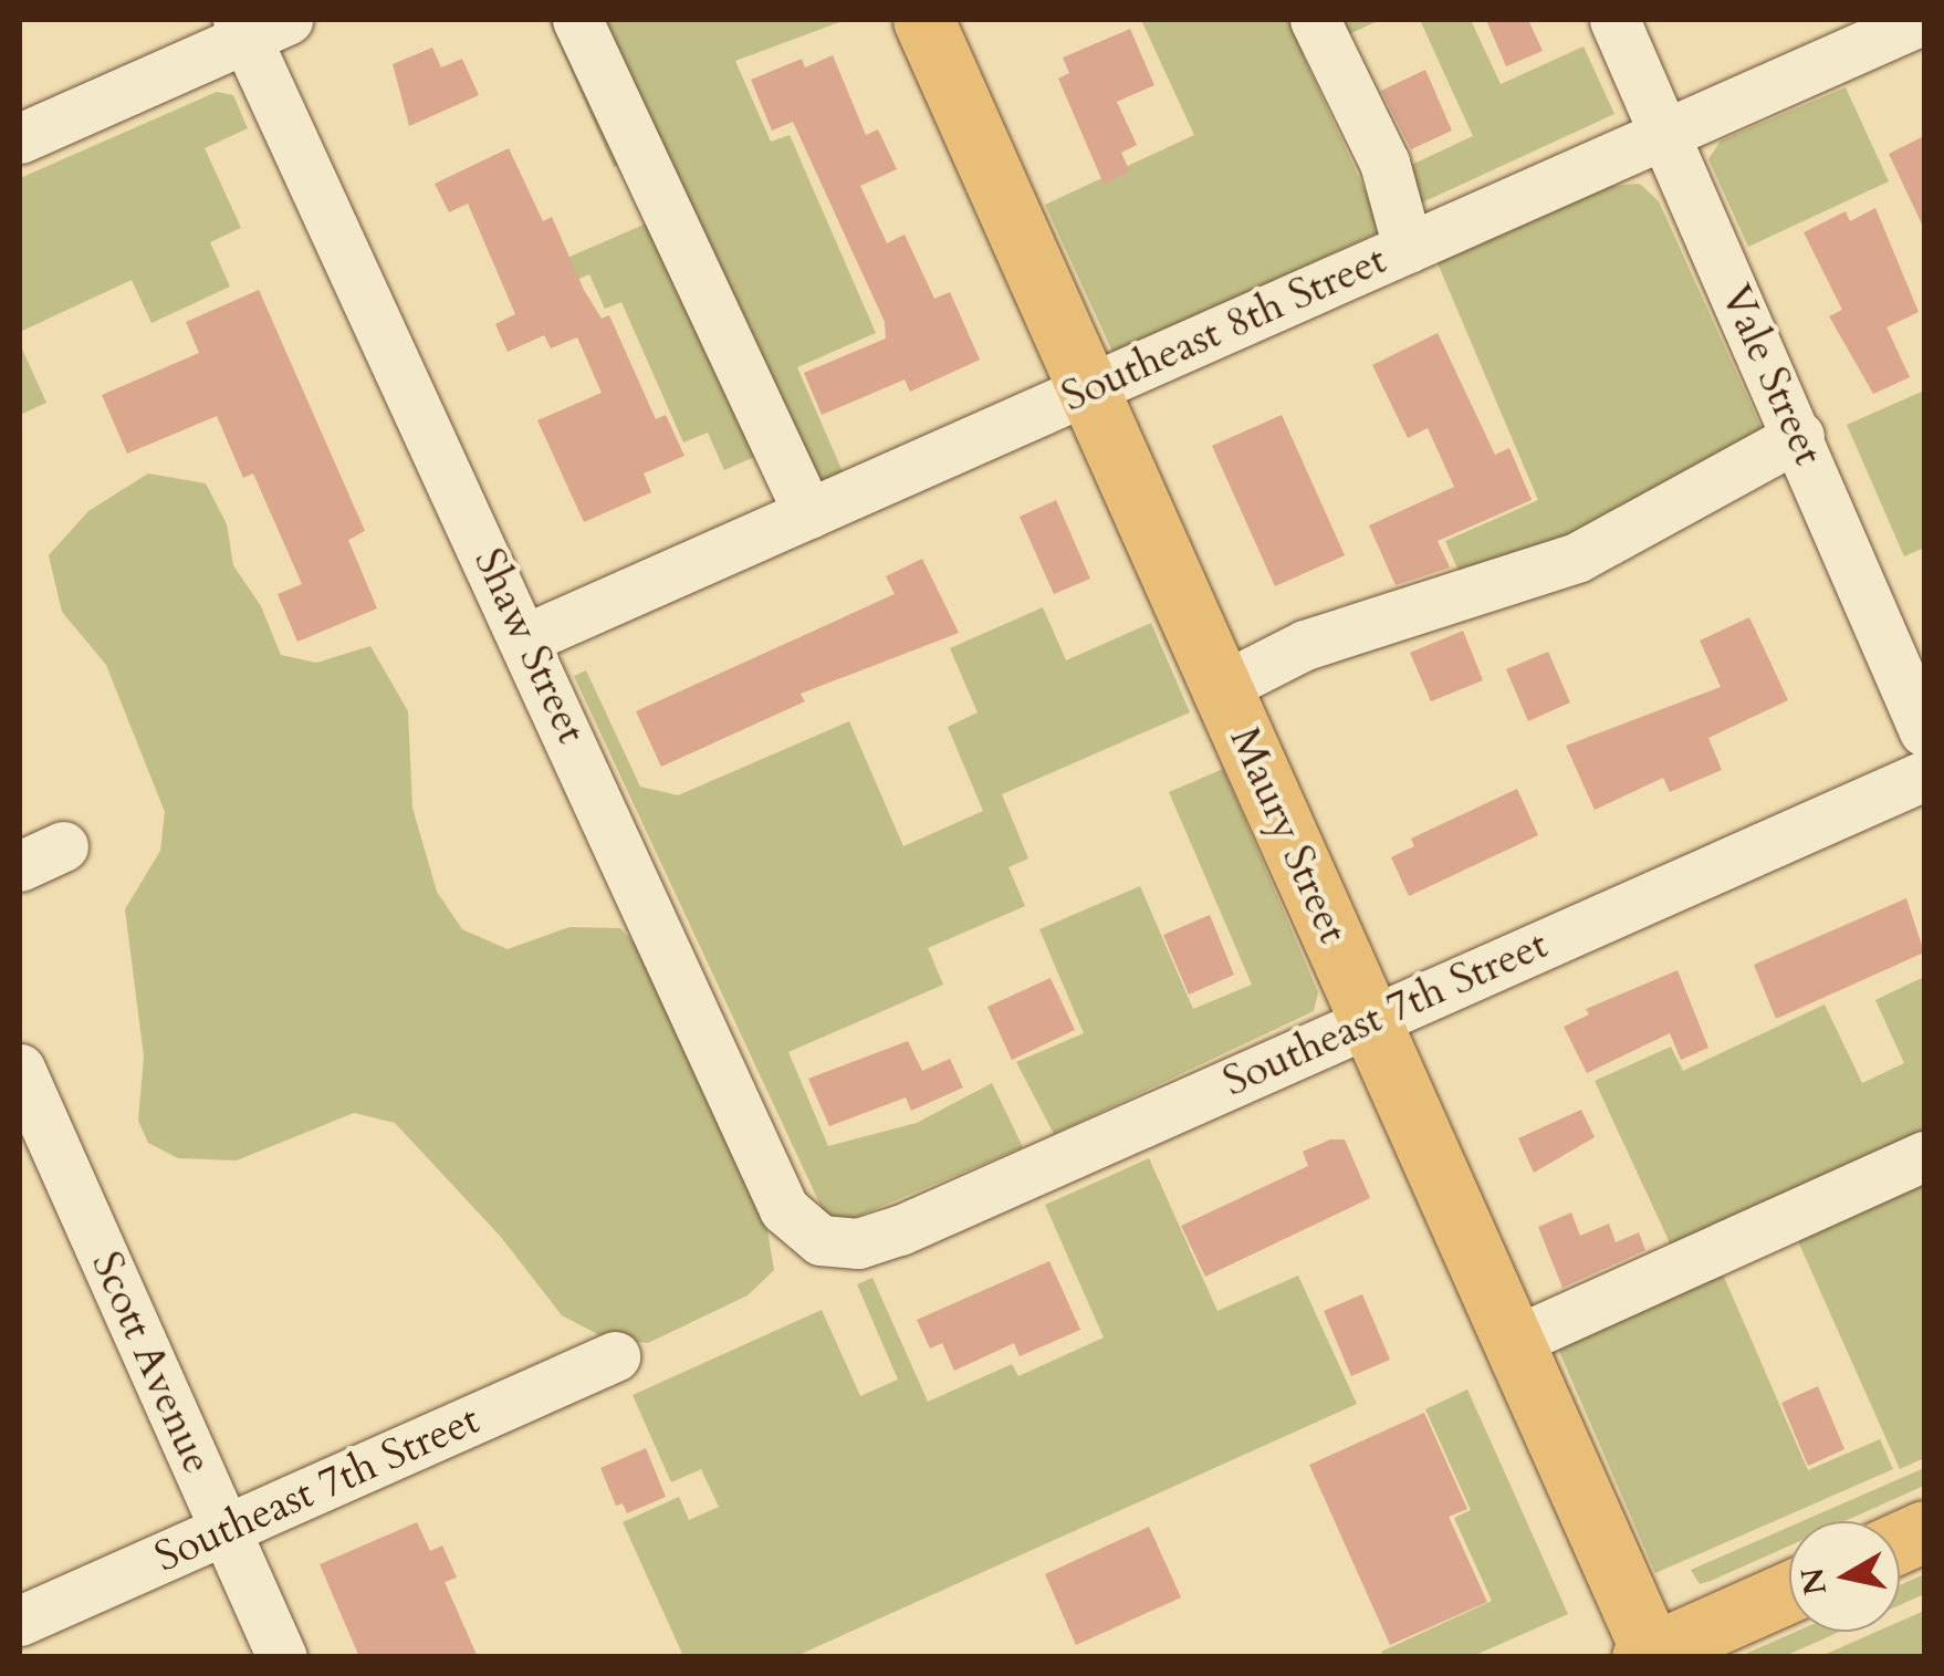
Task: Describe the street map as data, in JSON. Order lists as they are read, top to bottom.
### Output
{
  "streets": {
    "main road": ["Maury Street"],
    "street": [
      "Southeast 8th Street",
      "Vale Street",
      "Shaw Street",
      "Southeast 7th Street",
      "Scott Avenue"
    ]
  },
  "crossings": [
    ["Southeast 8th Street", "Vale Street"],
    ["Southeast 8th Street", "Shaw Street"],
    ["Southeast 8th Street", "Maury Street"],
    ["Shaw Street", "Southeast 7th Street"],
    ["Maury Street", "Southeast 7th Street"],
    ["Southeast 7th Street", "Scott Avenue"]
  ],
  "north": "left"
}
